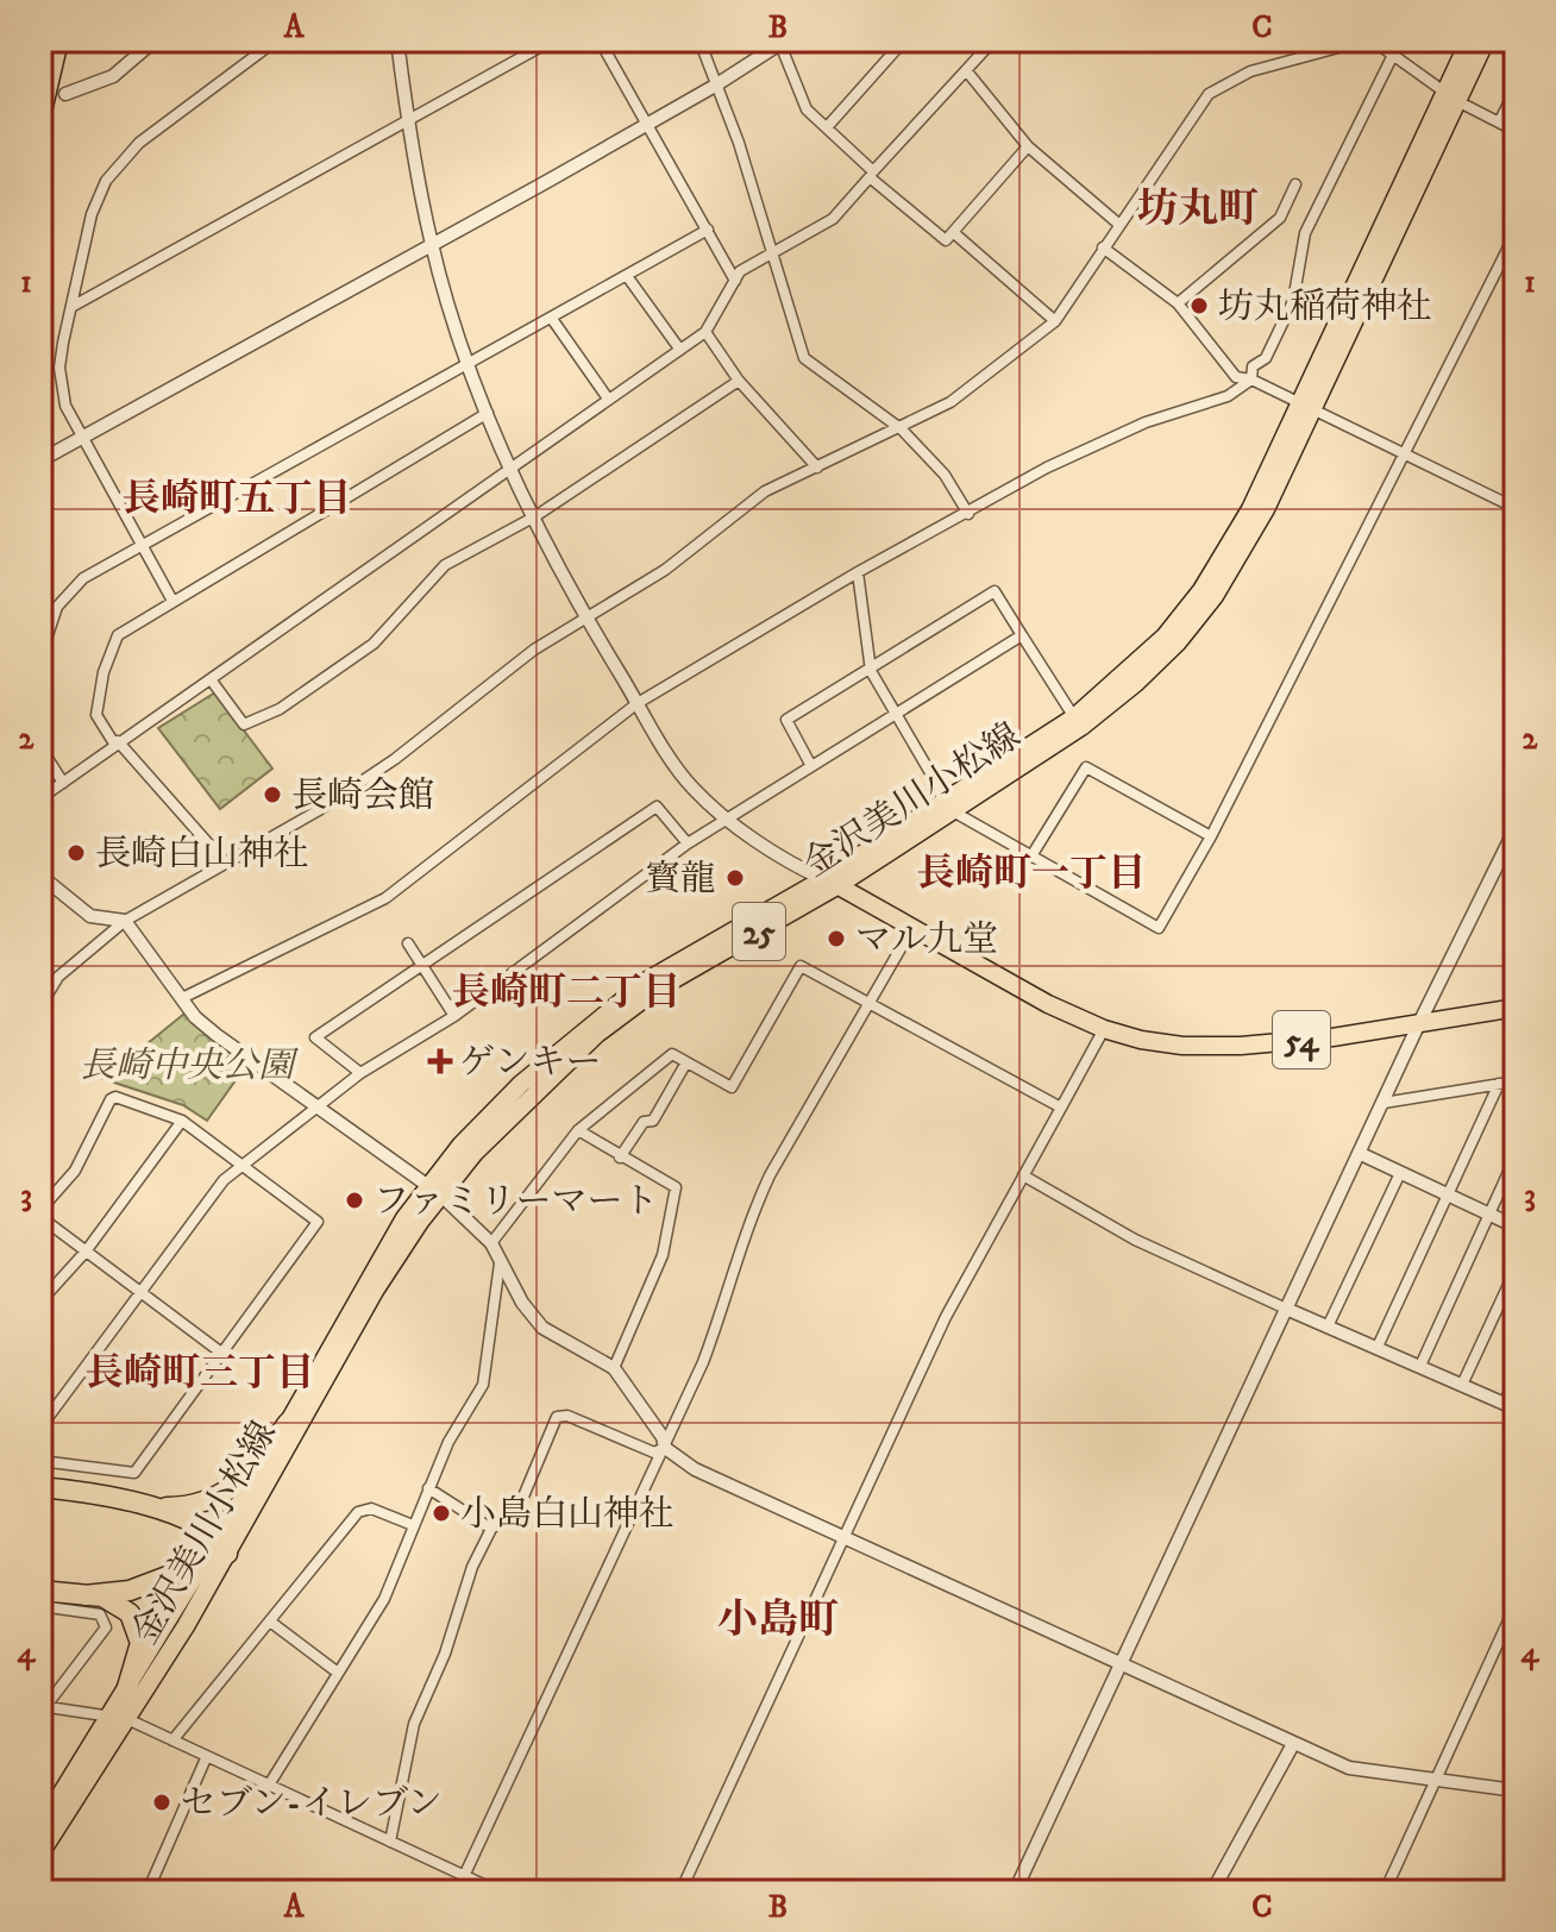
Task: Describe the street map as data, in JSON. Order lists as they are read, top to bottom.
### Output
{
  "streets": {
    "main road": ["金沢美川小松線", "25", "54"]
  },
  "crossings": [
    ["金沢美川小松線", "25"],
    ["25", "54"]
  ],
  "districts": [
    "坊丸町",
    "長崎町五丁目",
    "長崎町一丁目",
    "長崎町二丁目",
    "長崎町三丁目",
    "小島町"
  ],
  "parks": ["長崎中央公園"],
  "places": {
    "other": [
      "坊丸稲荷神社",
      "長崎会館",
      "長崎白山神社",
      "寳龍",
      "マル九堂",
      "ファミリーマート",
      "小島白山神社",
      "セブン-イレブン"
    ],
    "health": ["ゲンキー"]
  },
  "grid": {
    "columns": ["A", "B", "C"],
    "rows": [
      "1",
      "2",
      "3",
      "4"
    ]
  }
}
